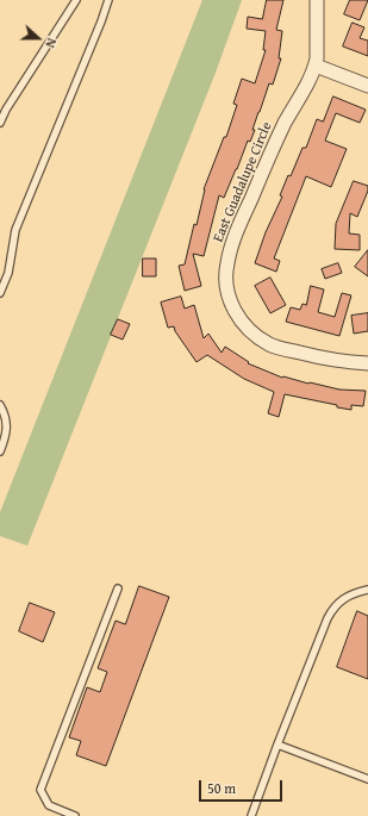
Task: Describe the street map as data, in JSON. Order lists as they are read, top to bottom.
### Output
{
  "streets": {
    "street": ["East Guadalupe Circle"]
  },
  "scale_bar": "50 m",
  "north": "right"
}
